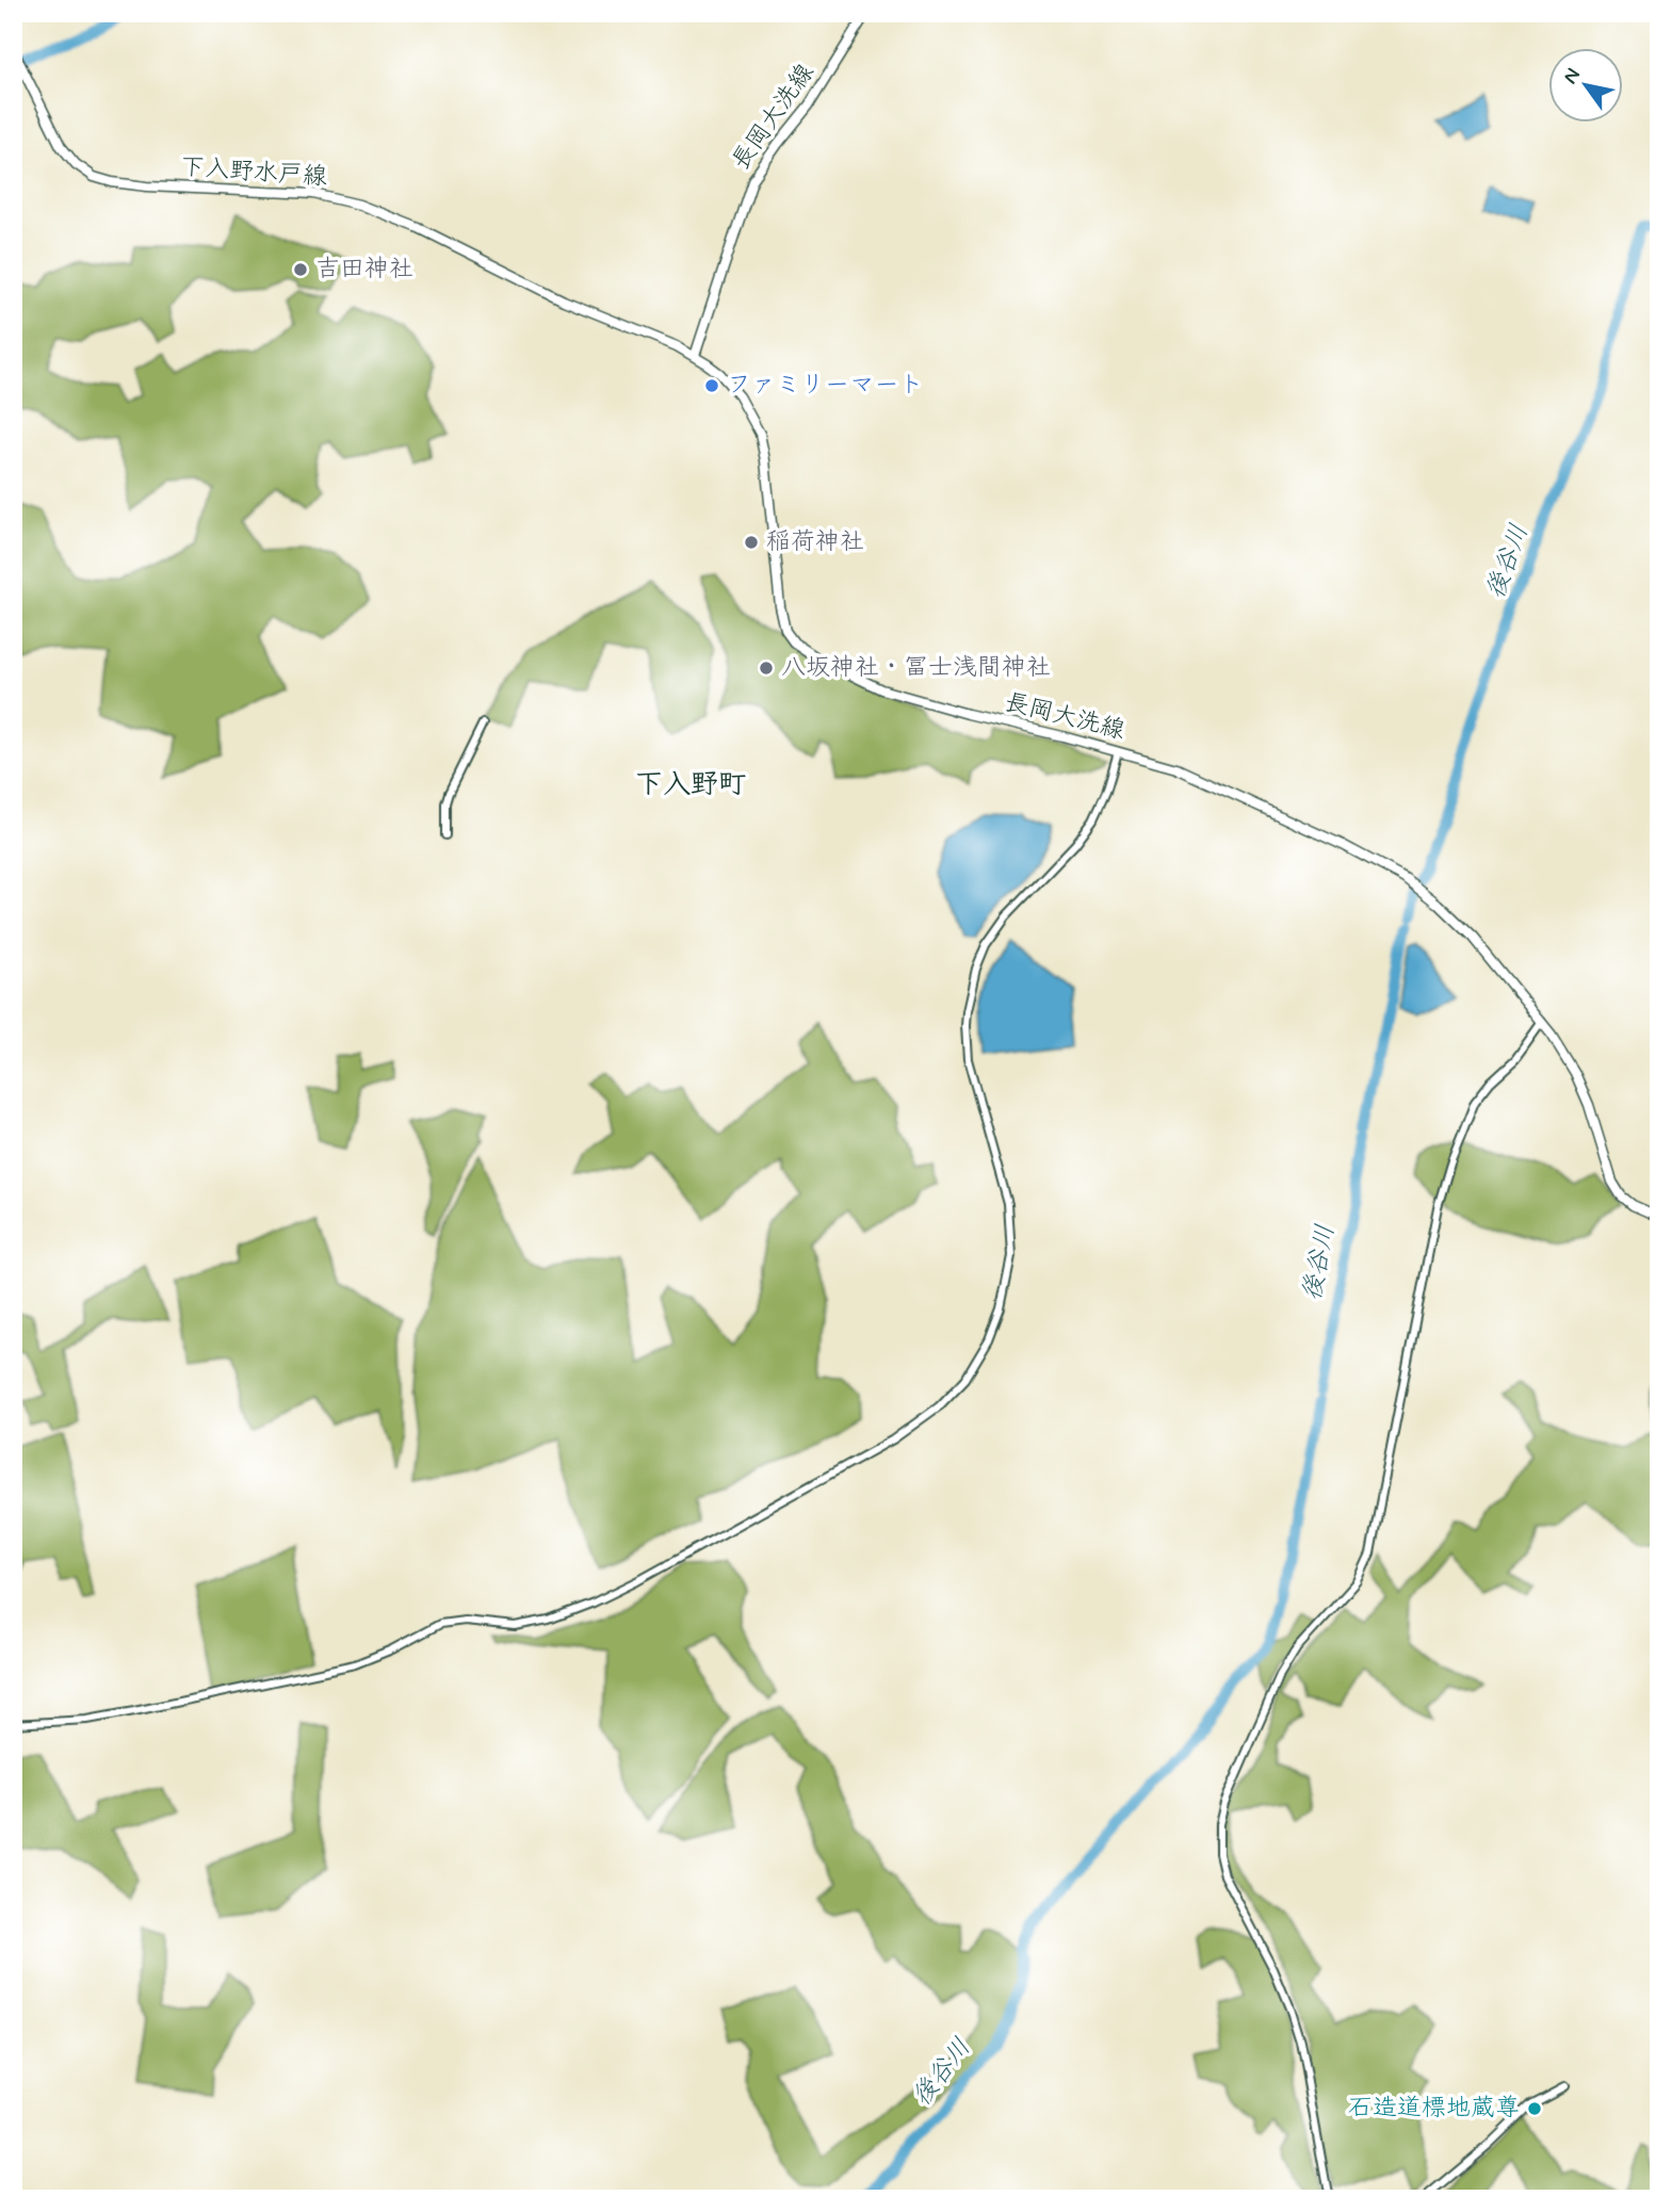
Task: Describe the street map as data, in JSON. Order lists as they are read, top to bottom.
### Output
{
  "streets": {
    "main road": ["長岡大洗線", "下入野水戸線"]
  },
  "crossings": [
    ["長岡大洗線", "下入野水戸線"]
  ],
  "districts": ["下入野町"],
  "water": ["後谷川"],
  "places": [
    "吉田神社",
    "ファミリーマート",
    "稲荷神社",
    "八坂神社・冨士浅間神社",
    "石造道標地蔵尊"
  ],
  "north": "top left"
}
